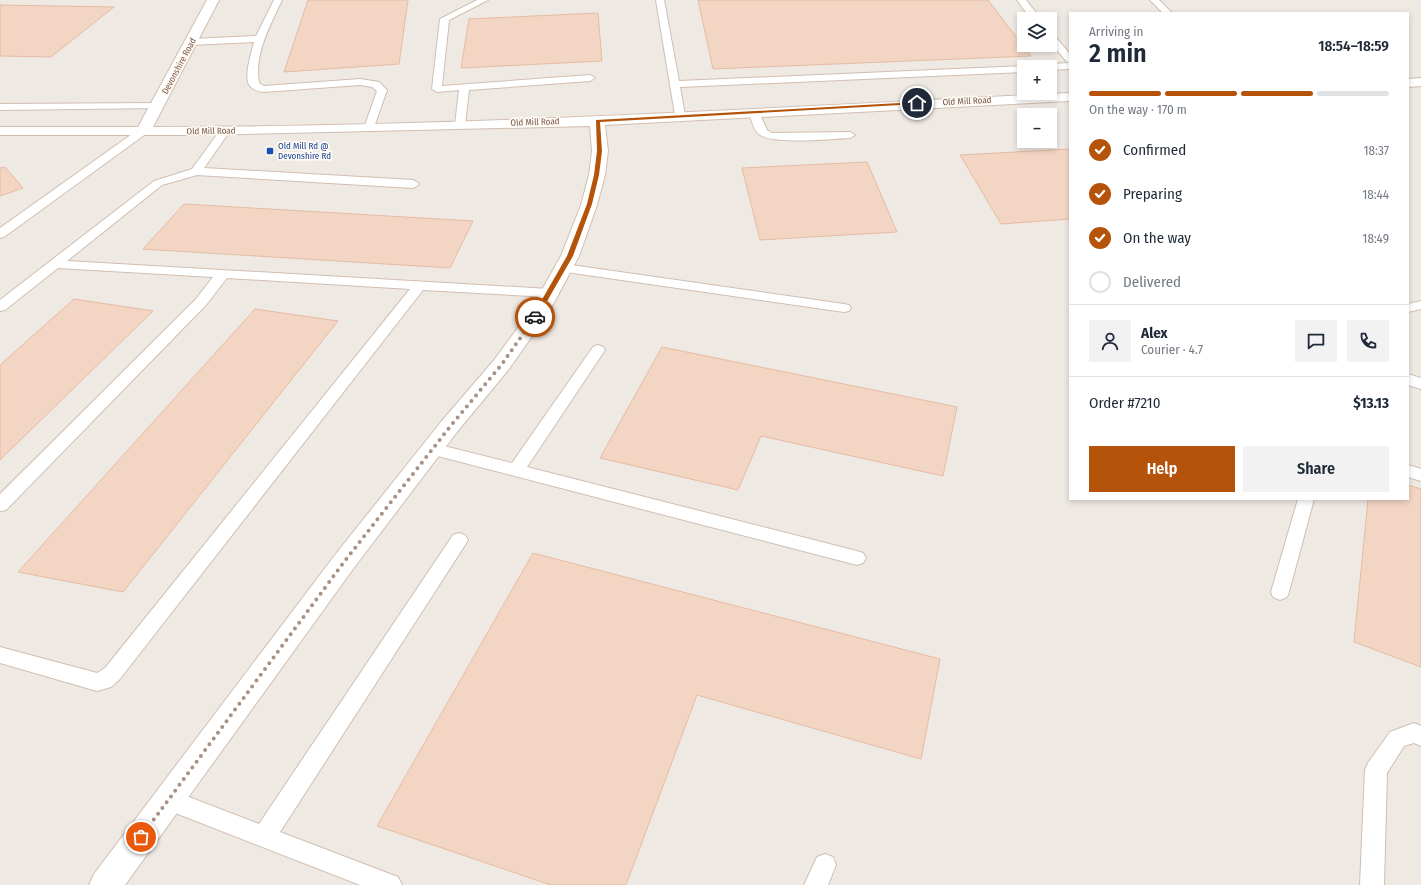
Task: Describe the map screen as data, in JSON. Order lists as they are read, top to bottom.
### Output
{
  "streets": {
    "street": ["Devonshire Road", "Old Mill Road"]
  },
  "crossings": [
    ["Devonshire Road", "Old Mill Road"]
  ],
  "places": {
    "transit": ["Old Mill Rd @ Devonshire Rd"]
  },
  "page": {
    "map_buttons": ["+", "−"],
    "heading": ["2 min", "Arriving in", "18:54–18:59"],
    "panel": [
      "Alex",
      "Courier · 4.7",
      "Order #7210",
      "$13.13"
    ],
    "bar": "On the way · 170 m",
    "list": [
      ["Confirmed", "18:37"],
      ["Preparing", "18:44"],
      ["On the way", "18:49"],
      "Delivered"
    ],
    "buttons": ["Help", "Share"]
  }
}
